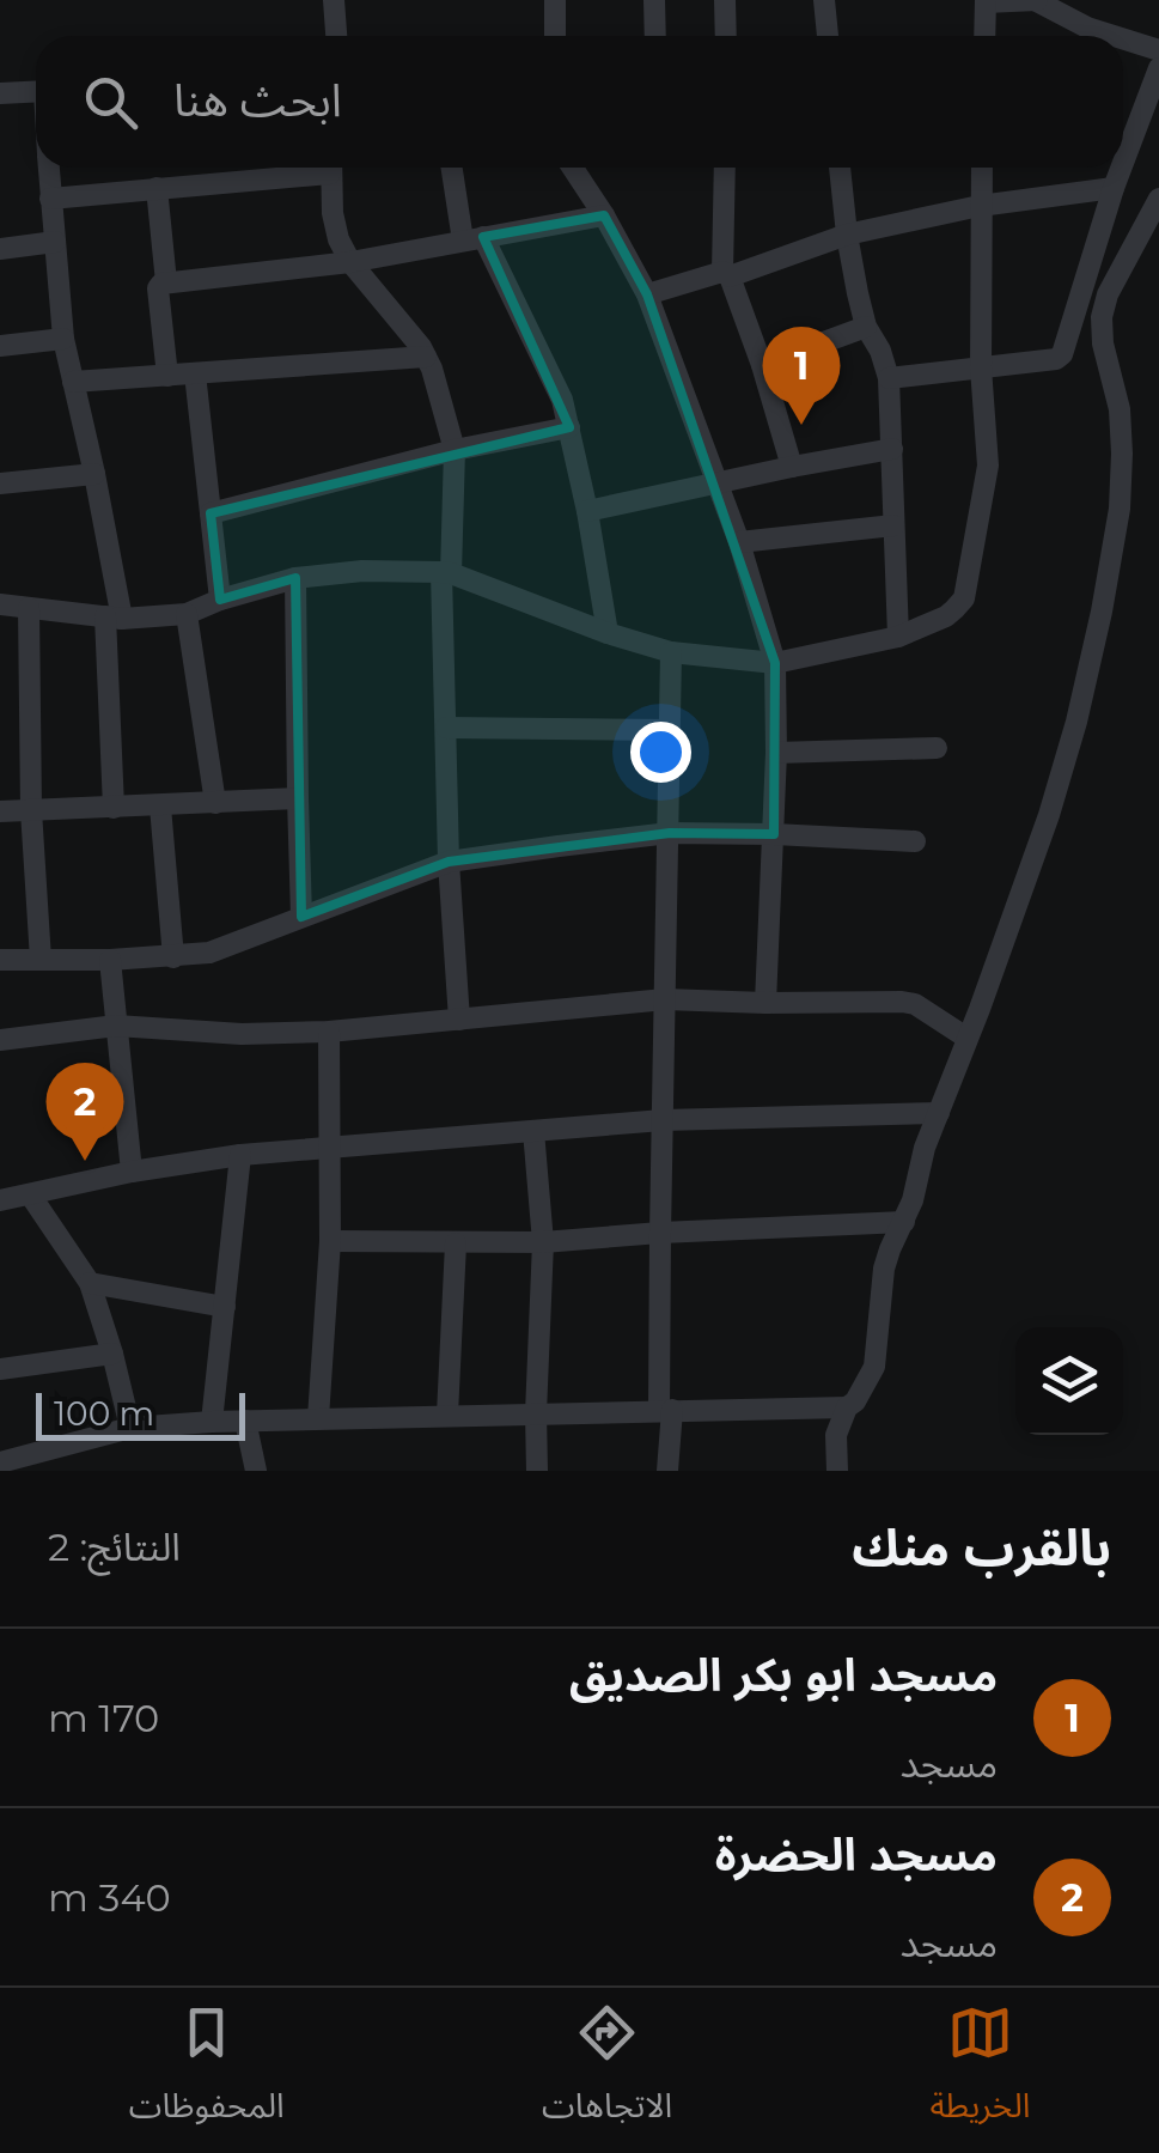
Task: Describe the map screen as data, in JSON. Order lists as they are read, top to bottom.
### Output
{
  "scale_bar": "100 m",
  "page": {
    "search": "ابحث هنا",
    "pins": ["1", "2"],
    "scale": "100 m",
    "heading": ["بالقرب منك", "النتائج: 2"],
    "list": [
      {
        "mark": "1",
        "name": "مسجد ابو بكر الصديق",
        "note": "مسجد",
        "value": "170 m"
      },
      {
        "mark": "2",
        "name": "مسجد الحضرة",
        "note": "مسجد",
        "value": "340 m"
      }
    ],
    "nav": ["الخريطة", "الاتجاهات", "المحفوظات"]
  }
}
